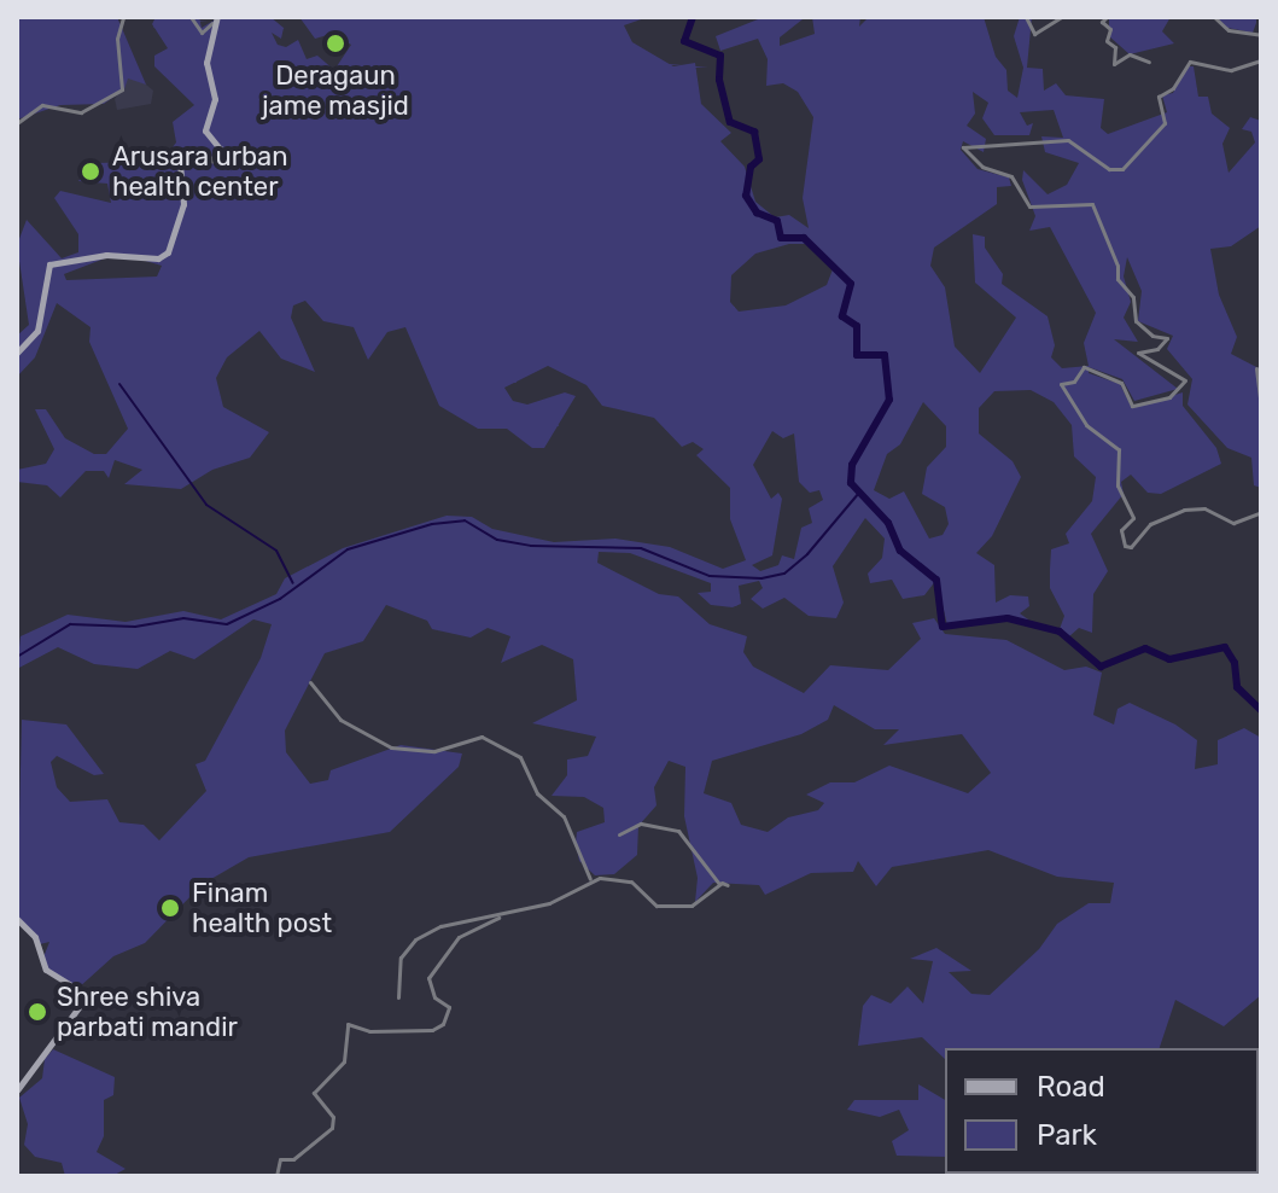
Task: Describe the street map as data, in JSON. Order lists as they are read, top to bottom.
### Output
{
  "places": [
    "Deragaun jame masjid",
    "Arusara urban health center",
    "Finam health post",
    "Shree shiva parbati mandir"
  ],
  "legend": ["Road", "Park"]
}
